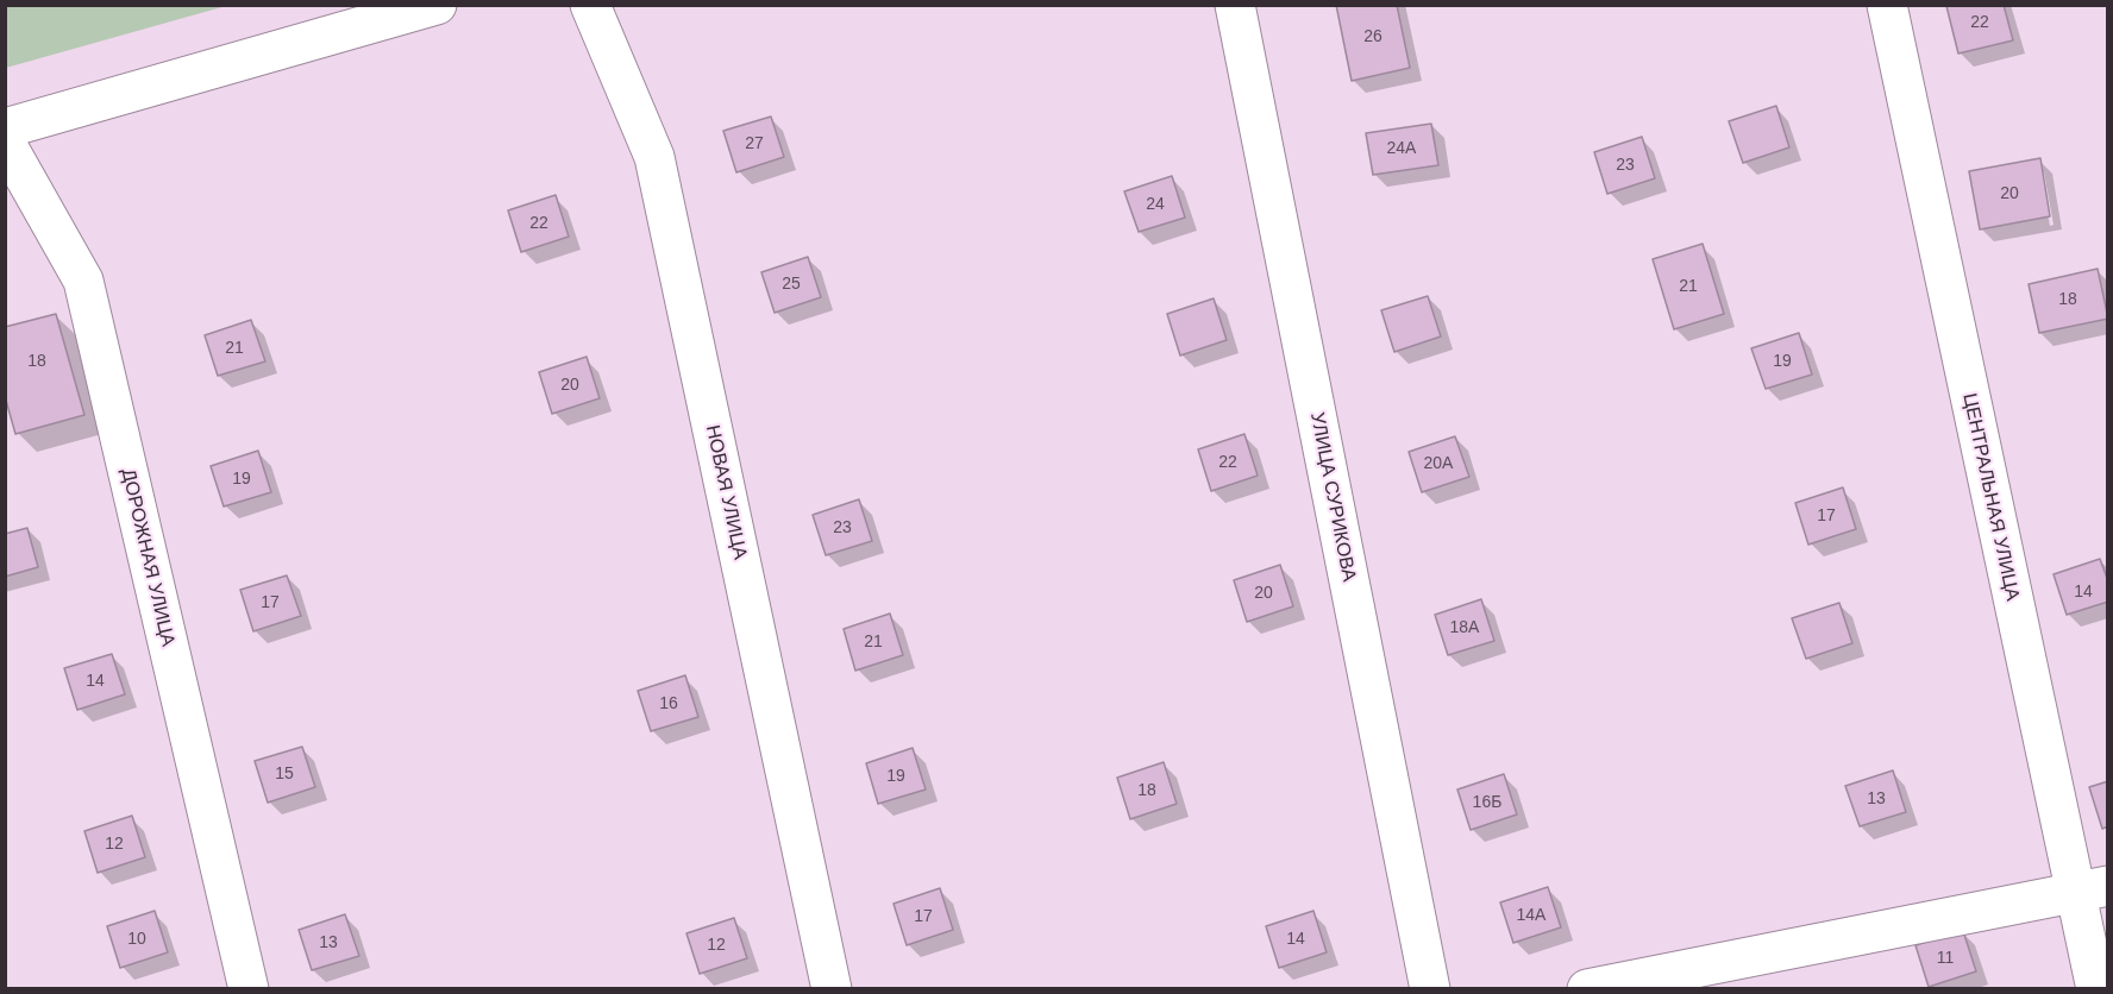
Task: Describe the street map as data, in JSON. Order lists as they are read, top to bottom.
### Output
{
  "streets": {
    "street": [
      "НОВАЯ УЛИЦА",
      "УЛИЦА СУРИКОВА",
      "ЦЕНТРАЛЬНАЯ УЛИЦА",
      "ДОРОЖНАЯ УЛИЦА"
    ]
  },
  "house_numbers": [
    "22",
    "26",
    "27",
    "24А",
    "23",
    "20",
    "24",
    "22",
    "25",
    "21",
    "18",
    "21",
    "18",
    "19",
    "20",
    "22",
    "20А",
    "19",
    "17",
    "23",
    "14",
    "20",
    "17",
    "18А",
    "21",
    "14",
    "16",
    "15",
    "19",
    "18",
    "13",
    "16Б",
    "12",
    "14А",
    "17",
    "10",
    "14",
    "13",
    "12",
    "11"
  ]
}
